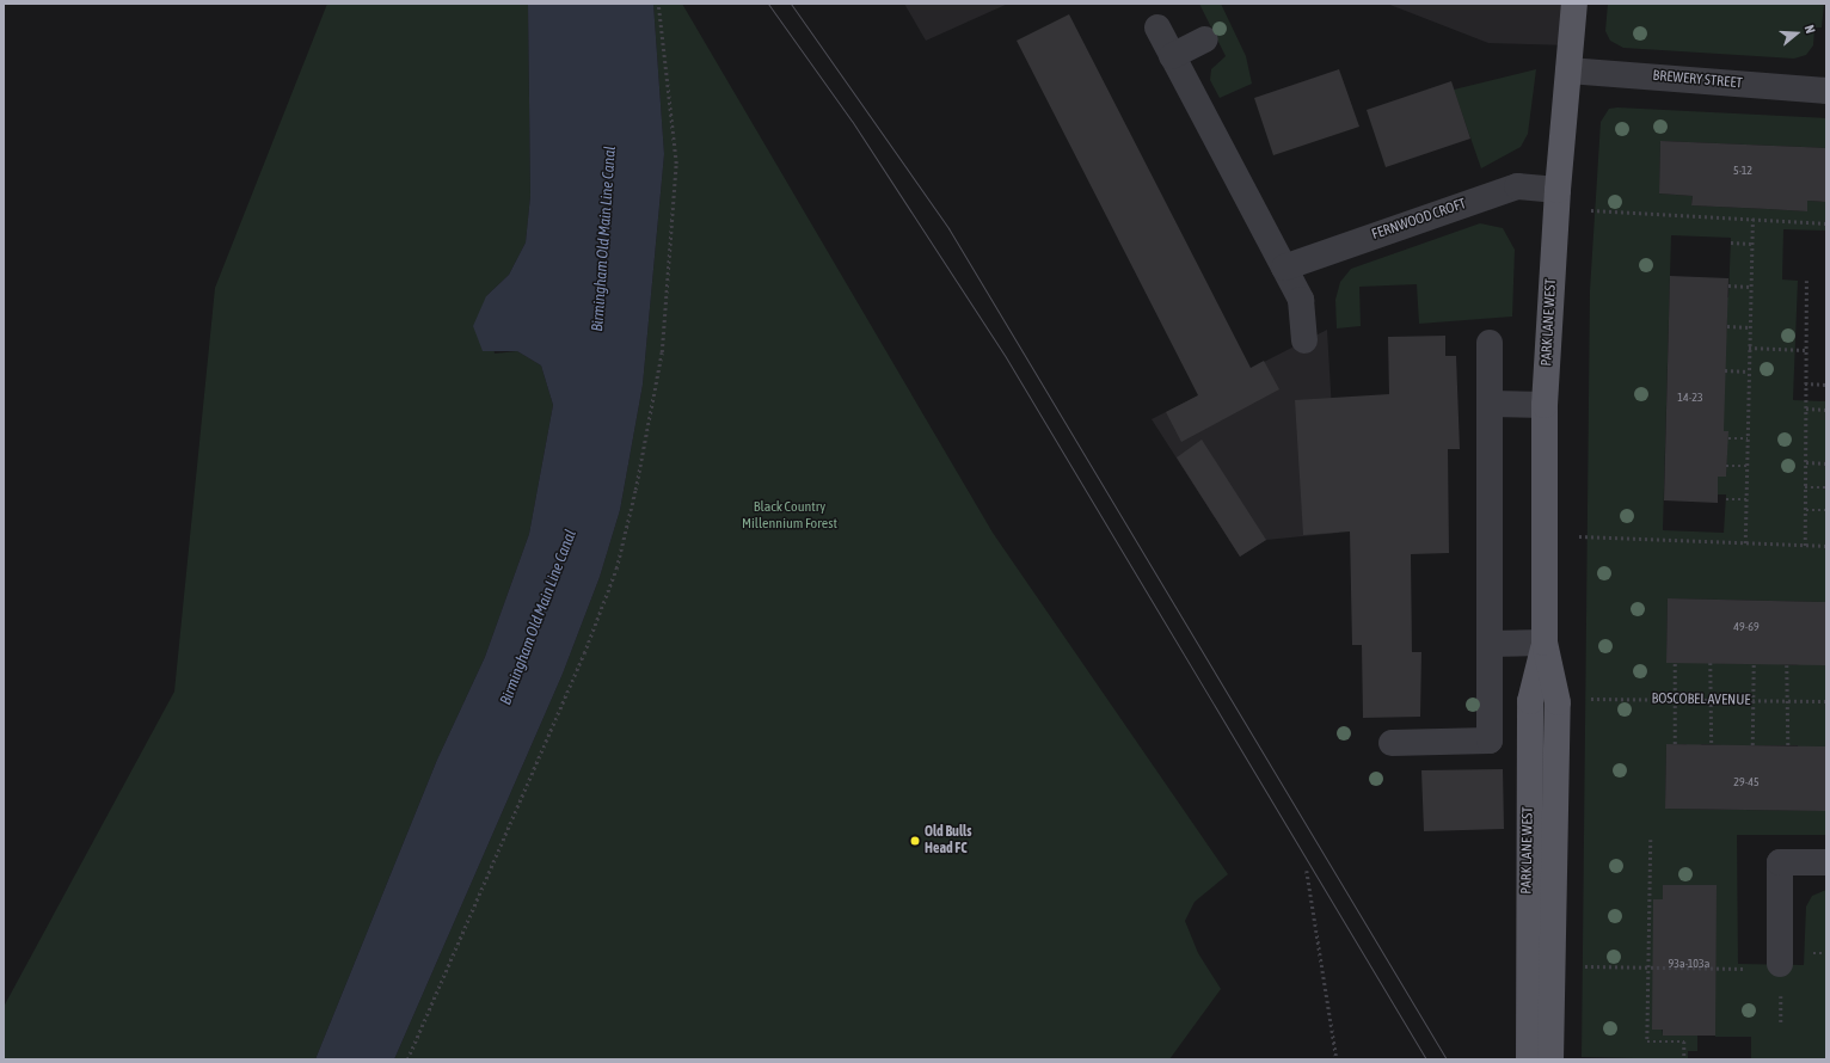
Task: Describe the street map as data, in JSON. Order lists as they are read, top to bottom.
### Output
{
  "streets": {
    "main road": ["PARK LANE WEST"],
    "street": ["BREWERY STREET", "FERNWOOD CROFT"],
    "path": ["BOSCOBEL AVENUE"]
  },
  "crossings": [
    ["BREWERY STREET", "PARK LANE WEST"],
    ["FERNWOOD CROFT", "PARK LANE WEST"]
  ],
  "water": ["Birmingham Old Main Line Canal"],
  "parks": ["Black Country Millennium Forest"],
  "places": ["Old Bulls Head FC"],
  "house_numbers": [
    "5-12",
    "14-23",
    "49-69",
    "29-45",
    "93a-103a"
  ],
  "north": "right"
}
